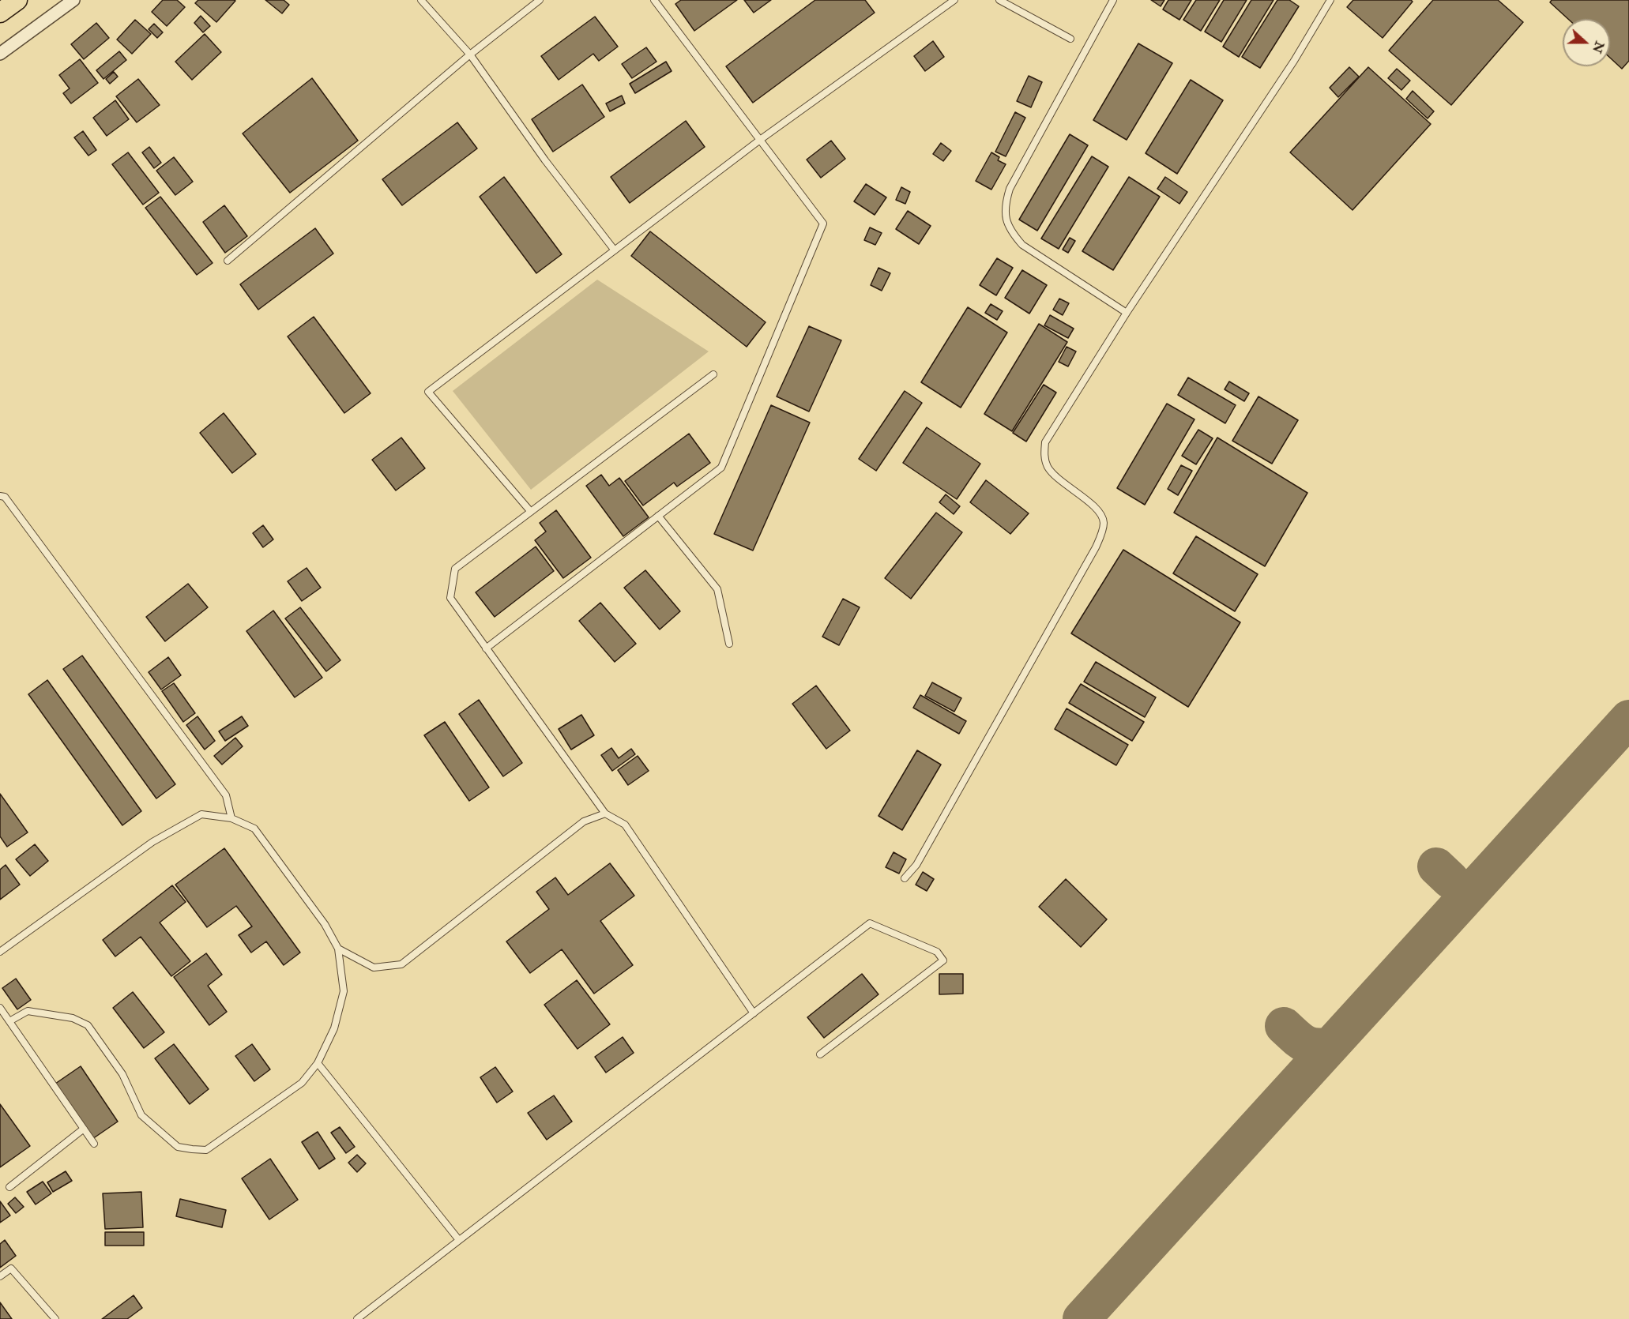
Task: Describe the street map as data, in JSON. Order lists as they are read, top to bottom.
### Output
{
  "north": "right"
}
